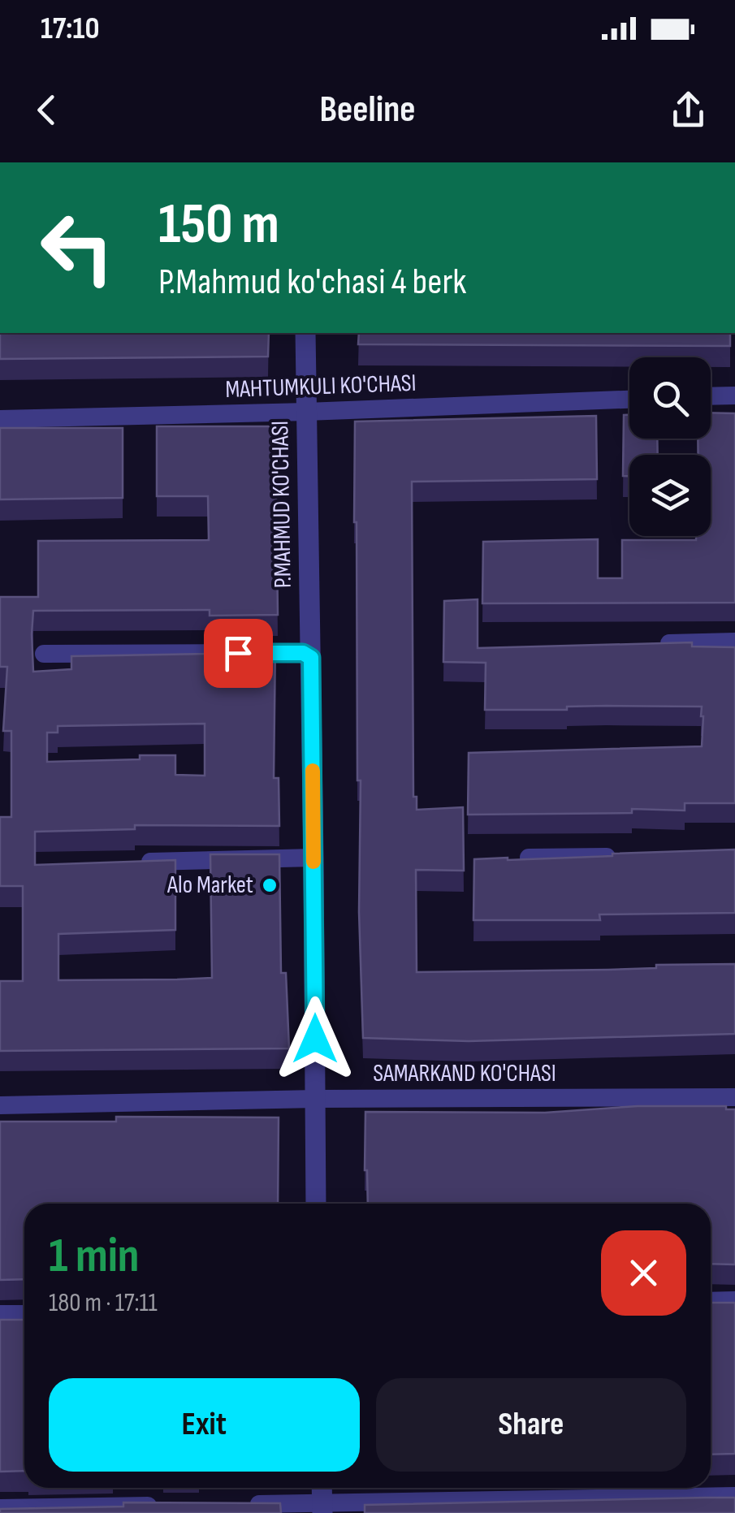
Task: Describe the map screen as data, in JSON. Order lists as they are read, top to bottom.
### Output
{
  "streets": {
    "street": ["MAHTUMKULI KO'CHASI", "P.MAHMUD KO'CHASI", "SAMARKAND KO'CHASI"]
  },
  "crossings": [
    ["MAHTUMKULI KO'CHASI", "P.MAHMUD KO'CHASI"],
    ["P.MAHMUD KO'CHASI", "SAMARKAND KO'CHASI"]
  ],
  "places": ["Alo Market"],
  "page": {
    "status": "17:10",
    "header": "Beeline",
    "turn": ["150 m", "P.Mahmud ko'chasi 4 berk"],
    "heading": ["1 min", "180 m · 17:11"],
    "buttons": ["Exit", "Share"]
  }
}
